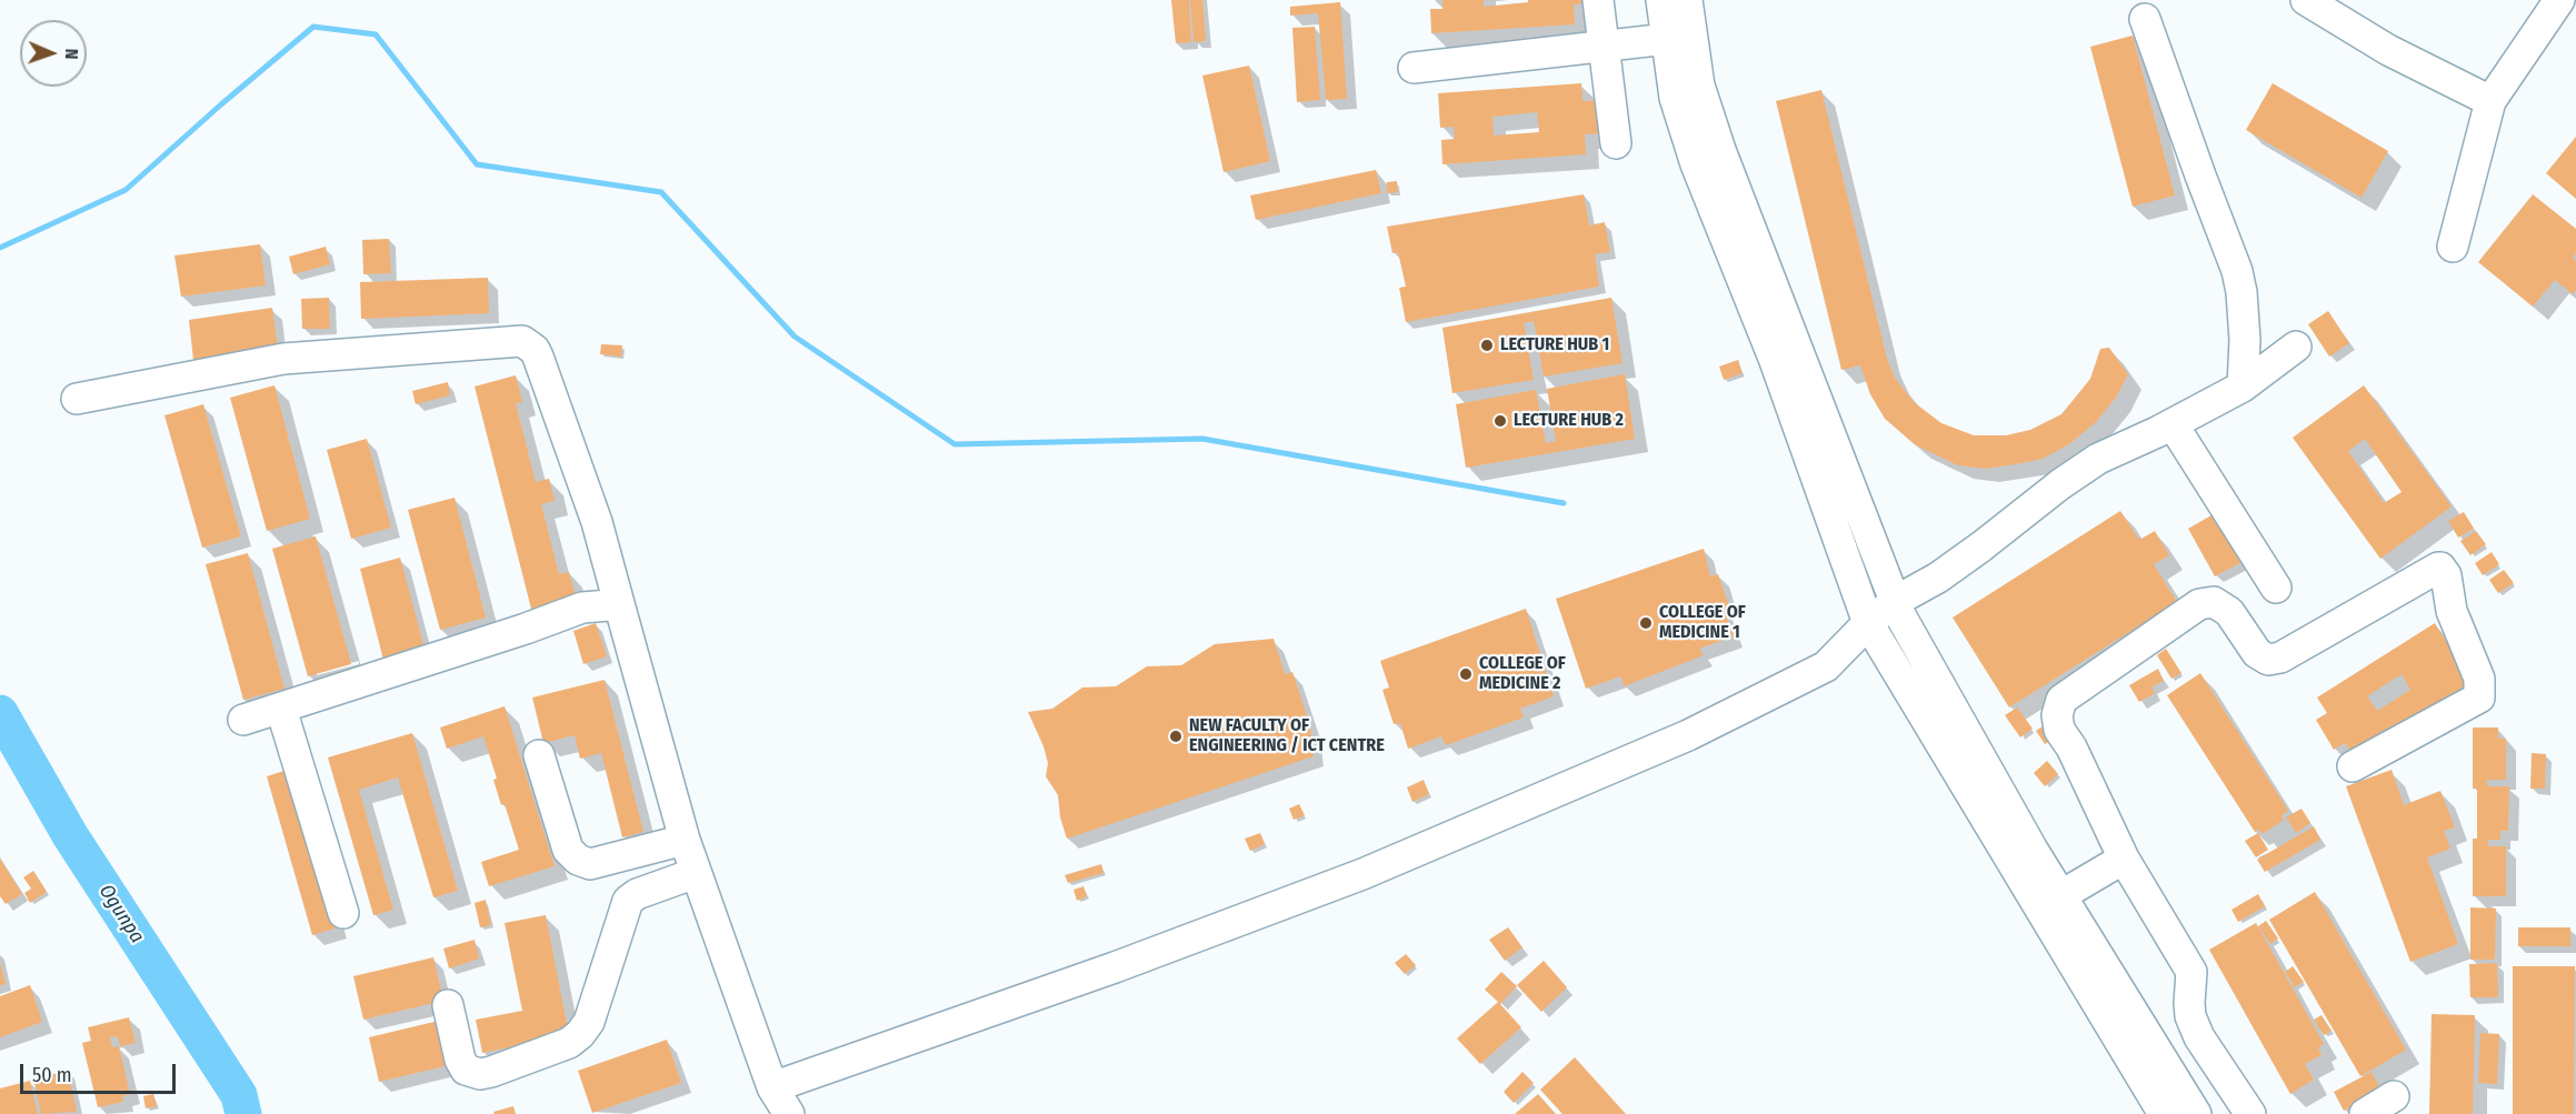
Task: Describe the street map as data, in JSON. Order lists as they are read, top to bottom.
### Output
{
  "water": ["Ogunpa"],
  "places": [
    "LECTURE HUB 1",
    "LECTURE HUB 2",
    "COLLEGE OF MEDICINE 1",
    "COLLEGE OF MEDICINE 2",
    "NEW FACULTY OF ENGINEERING / ICT CENTRE"
  ],
  "scale_bar": "50 m",
  "north": "right"
}
